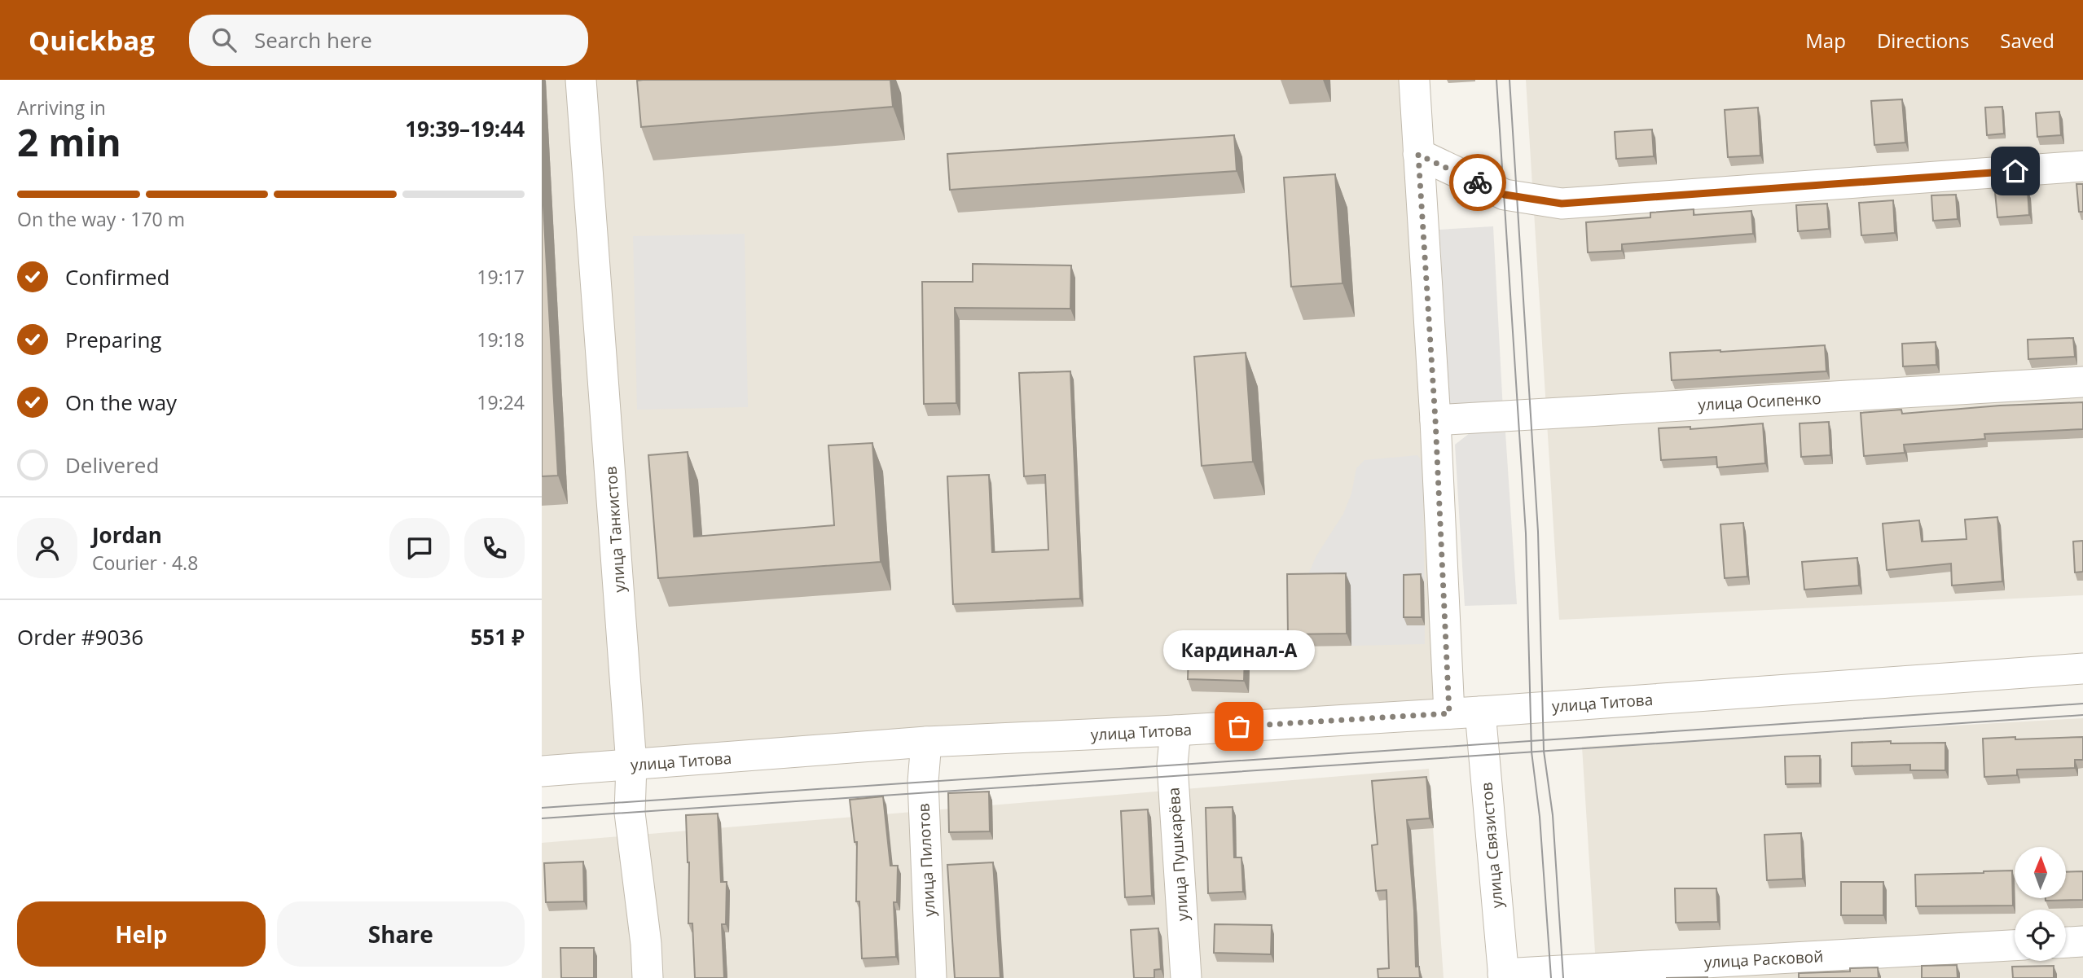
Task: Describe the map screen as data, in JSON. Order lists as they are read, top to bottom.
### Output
{
  "streets": {
    "street": [
      "улица Осипенко",
      "улица Танкистов",
      "улица Титова",
      "улица Связистов",
      "улица Пушкарёва",
      "улица Пилотов",
      "улица Расковой"
    ]
  },
  "crossings": [
    ["улица Танкистов", "улица Титова"],
    ["улица Титова", "улица Связистов"],
    ["улица Титова", "улица Пушкарёва"],
    ["улица Титова", "улица Пилотов"],
    ["улица Связистов", "улица Расковой"]
  ],
  "places": ["Кардинал-А"],
  "north": "top",
  "page": {
    "header": "Quickbag",
    "search": "Search here",
    "nav": ["Map", "Directions", "Saved"],
    "heading": ["2 min", "Arriving in", "19:39–19:44"],
    "panel": [
      "Jordan",
      "Courier · 4.8",
      "Order #9036",
      "551 ₽"
    ],
    "bar": "On the way · 170 m",
    "list": [
      ["Confirmed", "19:17"],
      ["Preparing", "19:18"],
      ["On the way", "19:24"],
      "Delivered"
    ],
    "bubble": "Кардинал-А",
    "buttons": ["Help", "Share"]
  }
}
